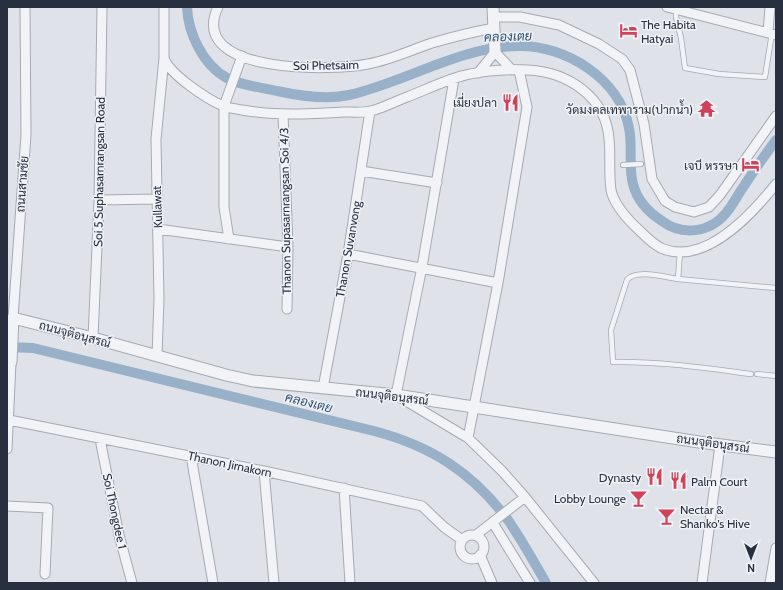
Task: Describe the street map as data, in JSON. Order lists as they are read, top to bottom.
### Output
{
  "streets": {
    "street": [
      "Soi Phetsaim",
      "Soi 5 Suphasarnrangsan Road",
      "ถนนสามชัย",
      "Kullawat",
      "Thanon Supasarnrangsan Soi 4/3",
      "Thanon Suvanvong",
      "ถนนจุติอนุสรณ์",
      "Thanon Jirnakorn",
      "Soi Thongdee 1"
    ]
  },
  "crossings": [
    ["Soi 5 Suphasarnrangsan Road", "ถนนจุติอนุสรณ์"],
    ["ถนนสามชัย", "ถนนจุติอนุสรณ์"],
    ["Kullawat", "ถนนจุติอนุสรณ์"],
    ["Thanon Suvanvong", "ถนนจุติอนุสรณ์"],
    ["Thanon Jirnakorn", "Soi Thongdee 1"]
  ],
  "water": ["คลองเตย"],
  "places": {
    "hotel": ["The Habita Hatyai", "เจบี หรรษา"],
    "restaurant": ["เมี่ยงปลา", "Dynasty", "Palm Court"],
    "temple": ["วัดมงคลเทพาราม(ปากน้ำ)"],
    "bar": ["Lobby Lounge", "Nectar & Shanko's Hive"]
  },
  "north": "bottom"
}
